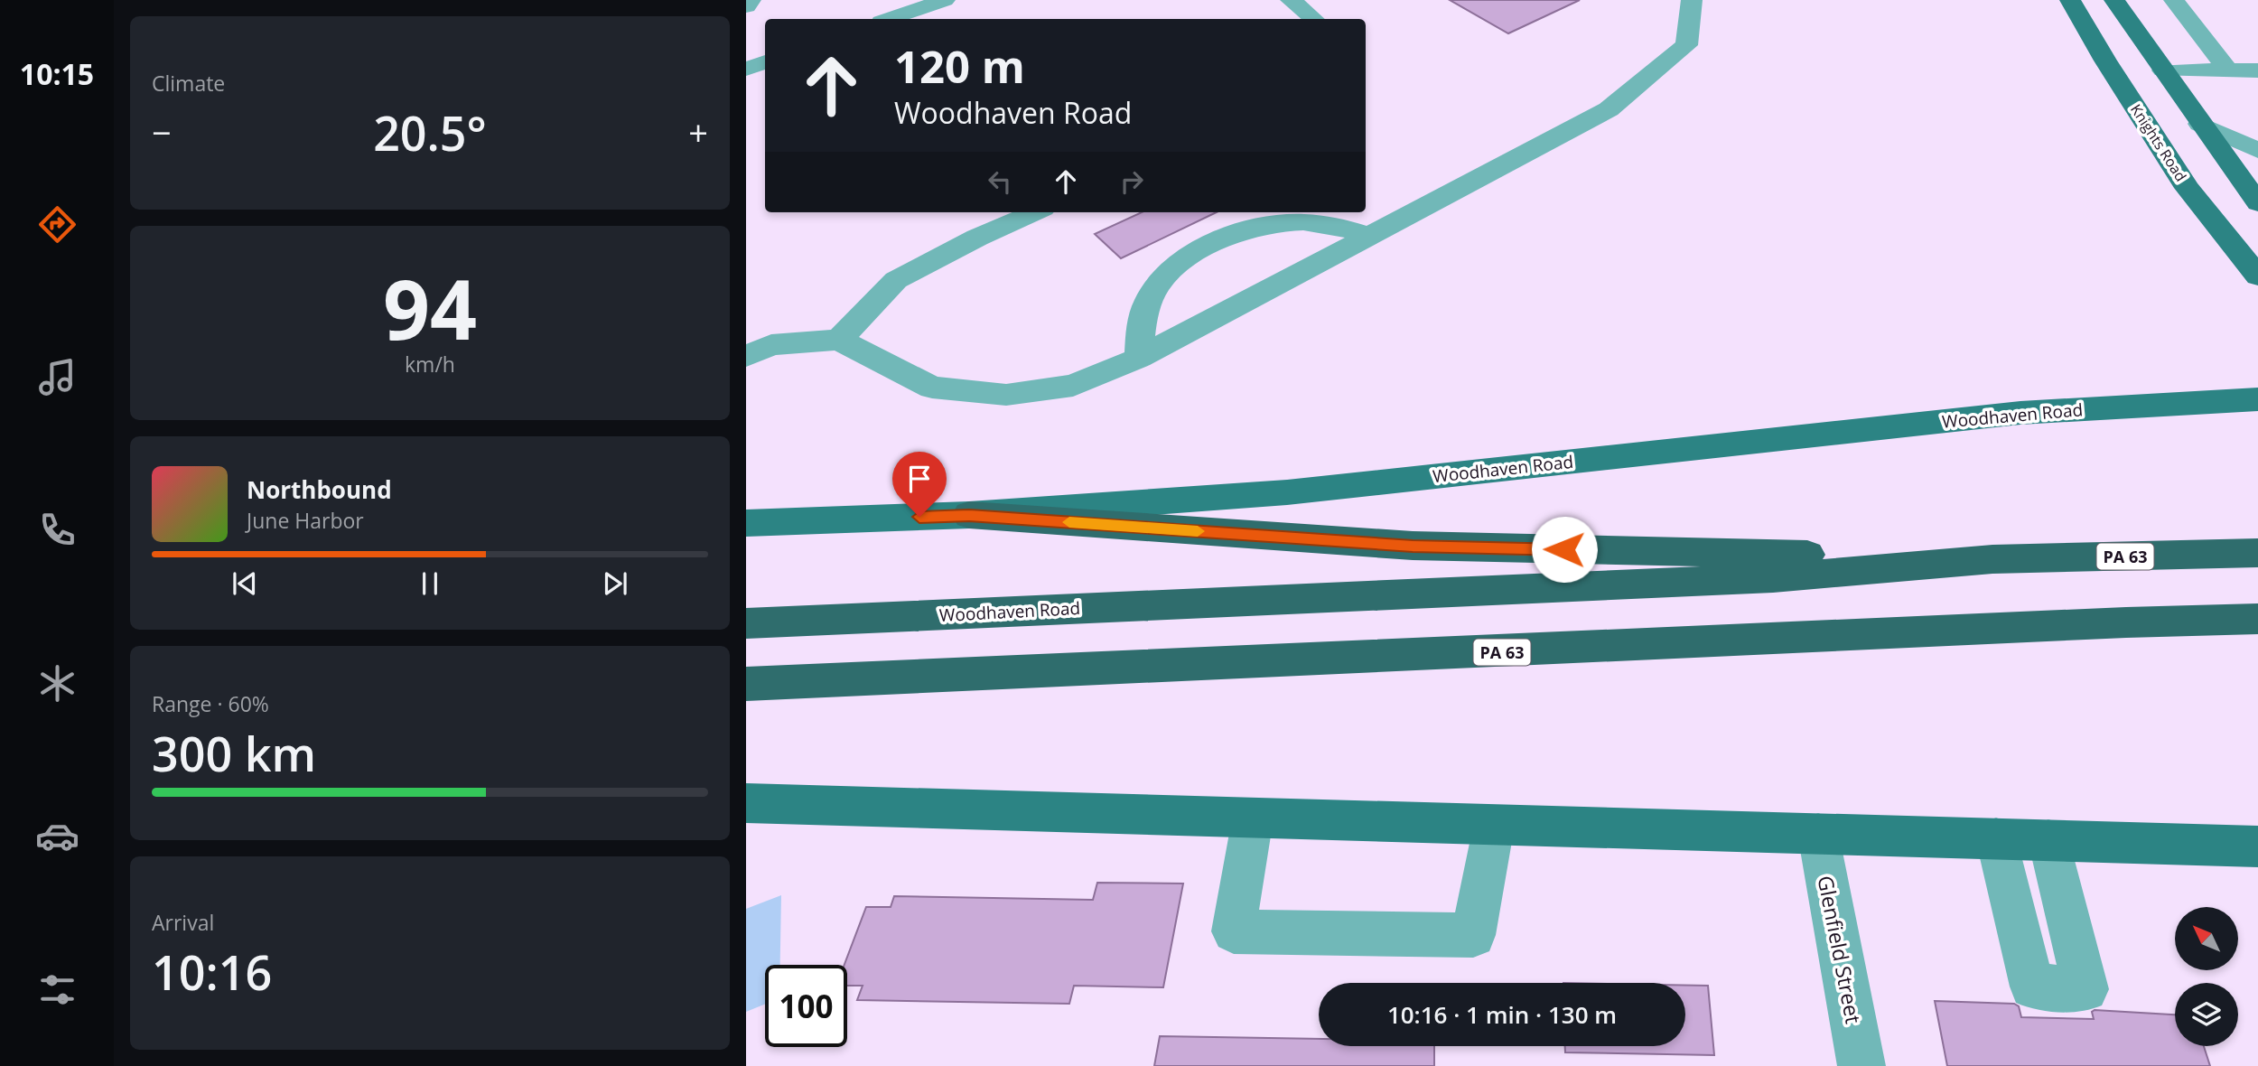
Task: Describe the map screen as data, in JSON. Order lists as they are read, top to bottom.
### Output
{
  "streets": {
    "highway": ["Woodhaven Road", "PA 63"],
    "main road": ["Knights Road"],
    "street": ["Glenfield Street"]
  },
  "north": "top left",
  "page": {
    "tabs": "10:15",
    "tile": [
      "Climate",
      ["94", "km/h"],
      ["Range · 60%", "300 km"],
      ["Arrival", "10:16"]
    ],
    "turn": ["120 m", "Woodhaven Road"],
    "heat": ["−", "20.5°", "+"],
    "song": ["Northbound", "June Harbor"],
    "limit": "100",
    "trip": "10:16 · 1 min · 130 m"
  }
}
